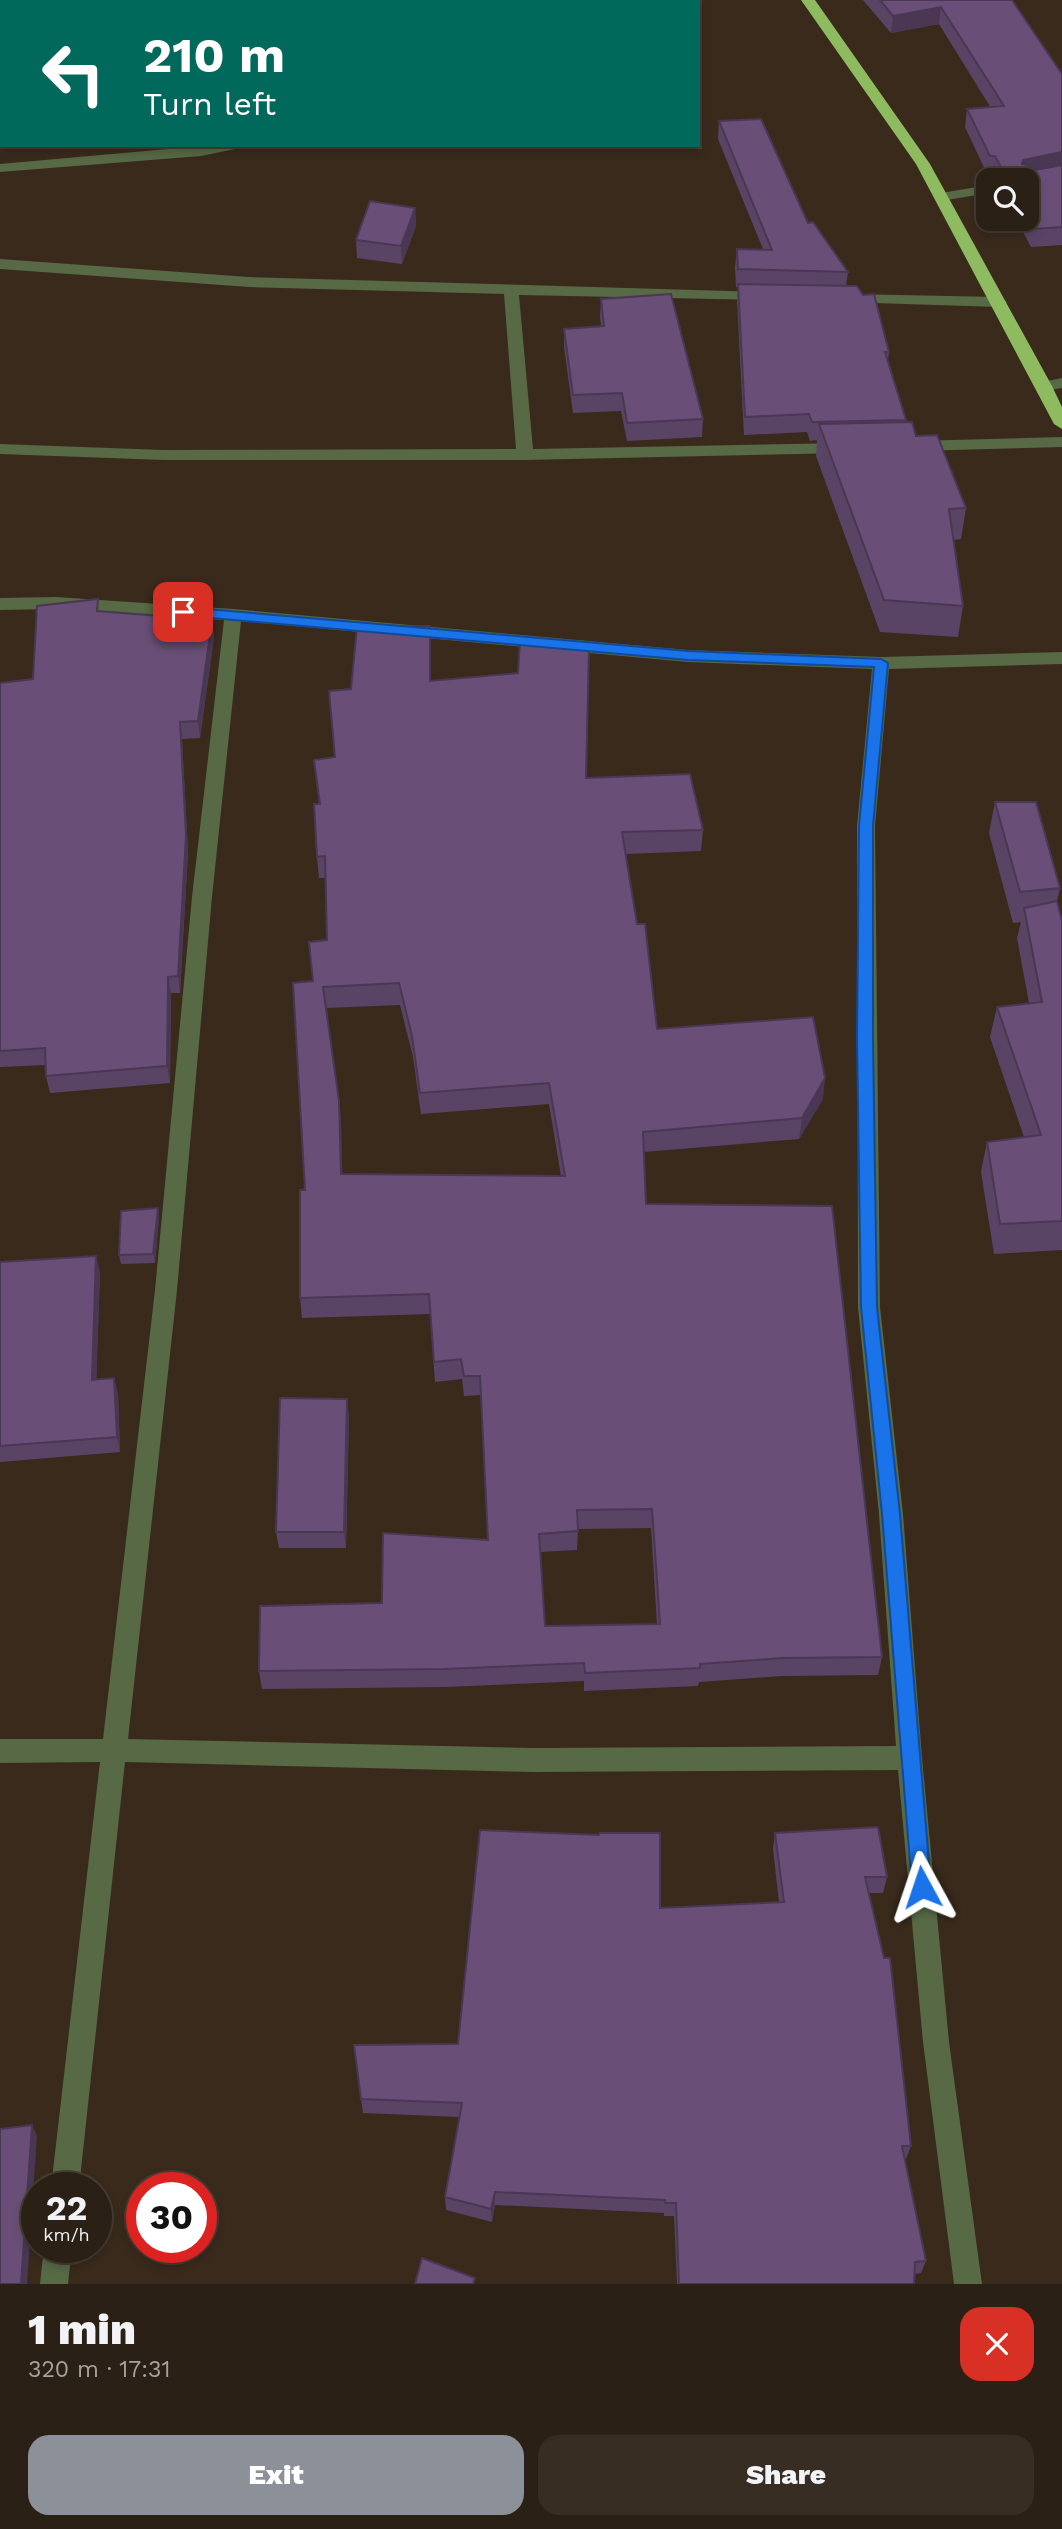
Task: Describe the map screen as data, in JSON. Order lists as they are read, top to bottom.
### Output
{
  "page": {
    "turn": ["210 m", "Turn left"],
    "speed": "22 km/h",
    "limit": "30",
    "heading": ["1 min", "320 m · 17:31"],
    "buttons": ["Exit", "Share"]
  }
}
